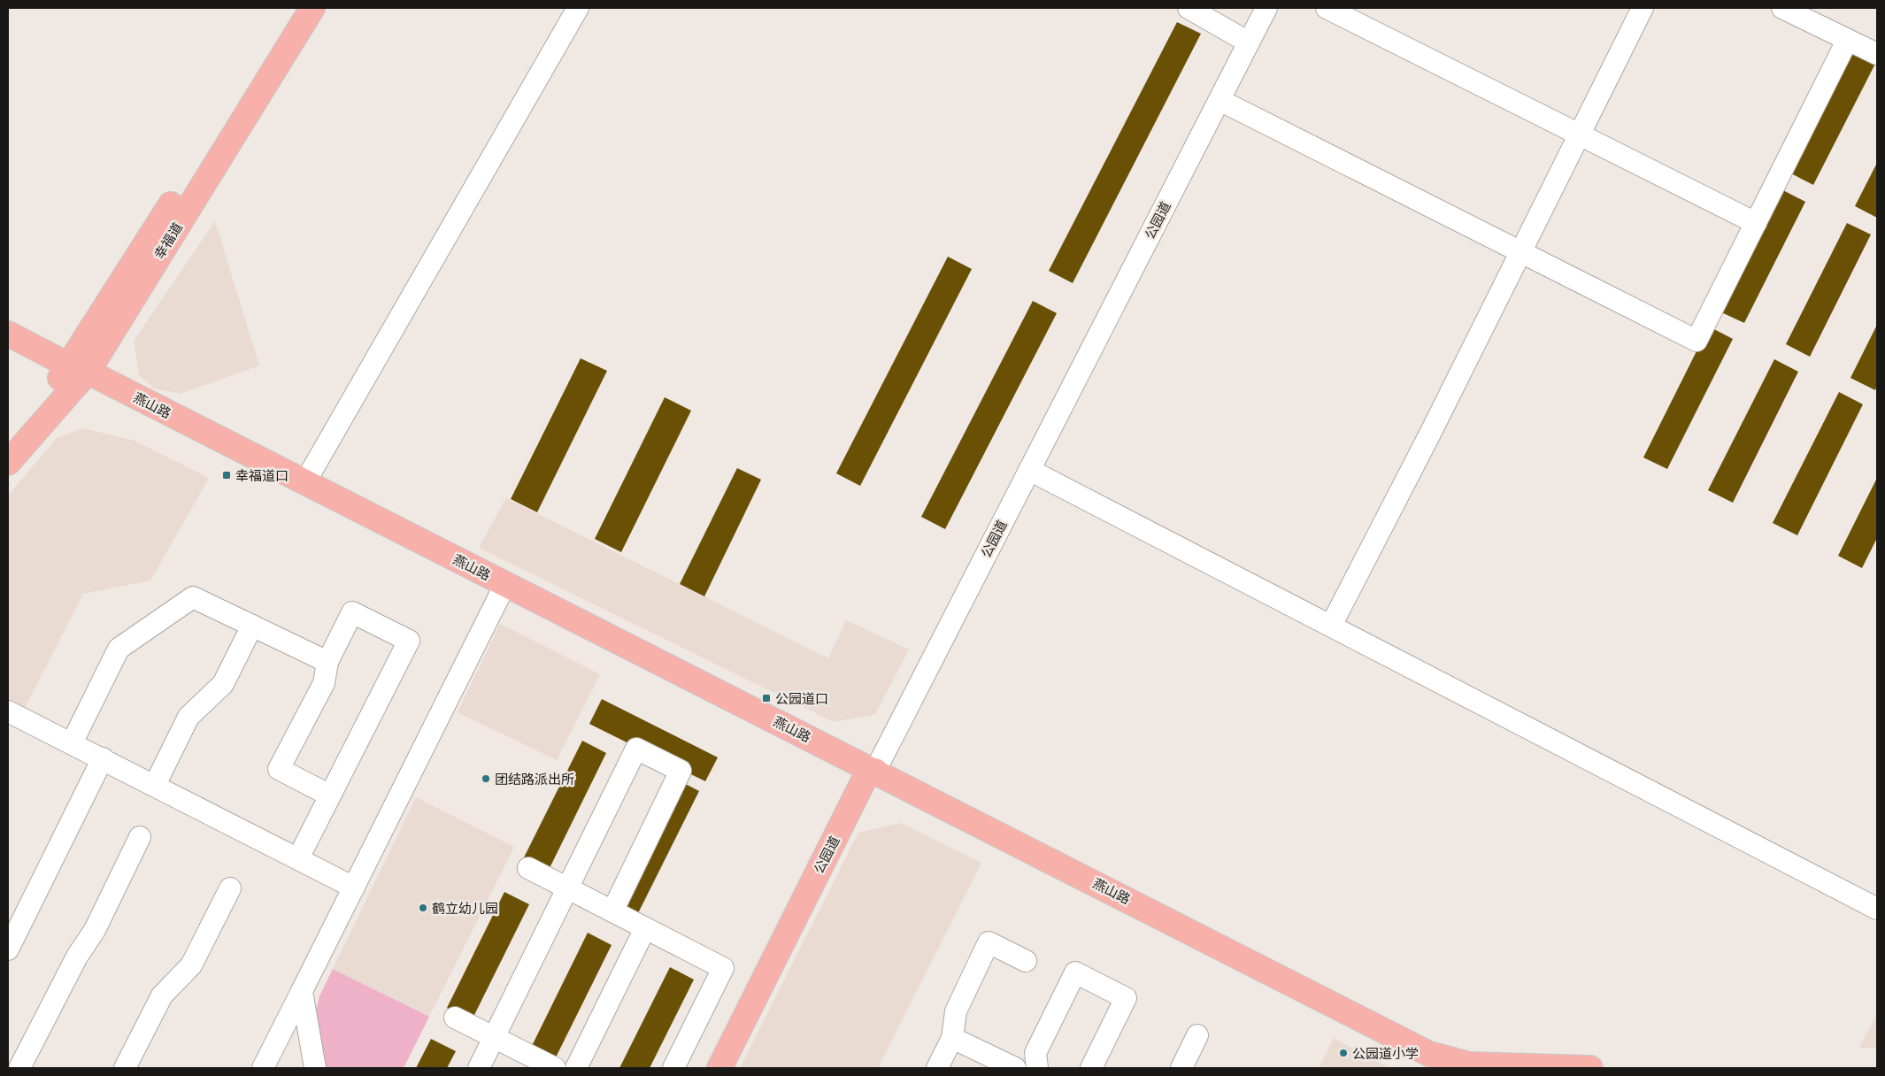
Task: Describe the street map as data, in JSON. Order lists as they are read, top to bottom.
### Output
{
  "streets": {
    "main road": ["公园道", "幸福道", "燕山路"]
  },
  "crossings": [
    ["公园道", "燕山路"],
    ["幸福道", "燕山路"]
  ],
  "places": {
    "transit": ["幸福道口", "公园道口"],
    "other": ["团结路派出所", "鹤立幼儿园", "公园道小学"]
  }
}
